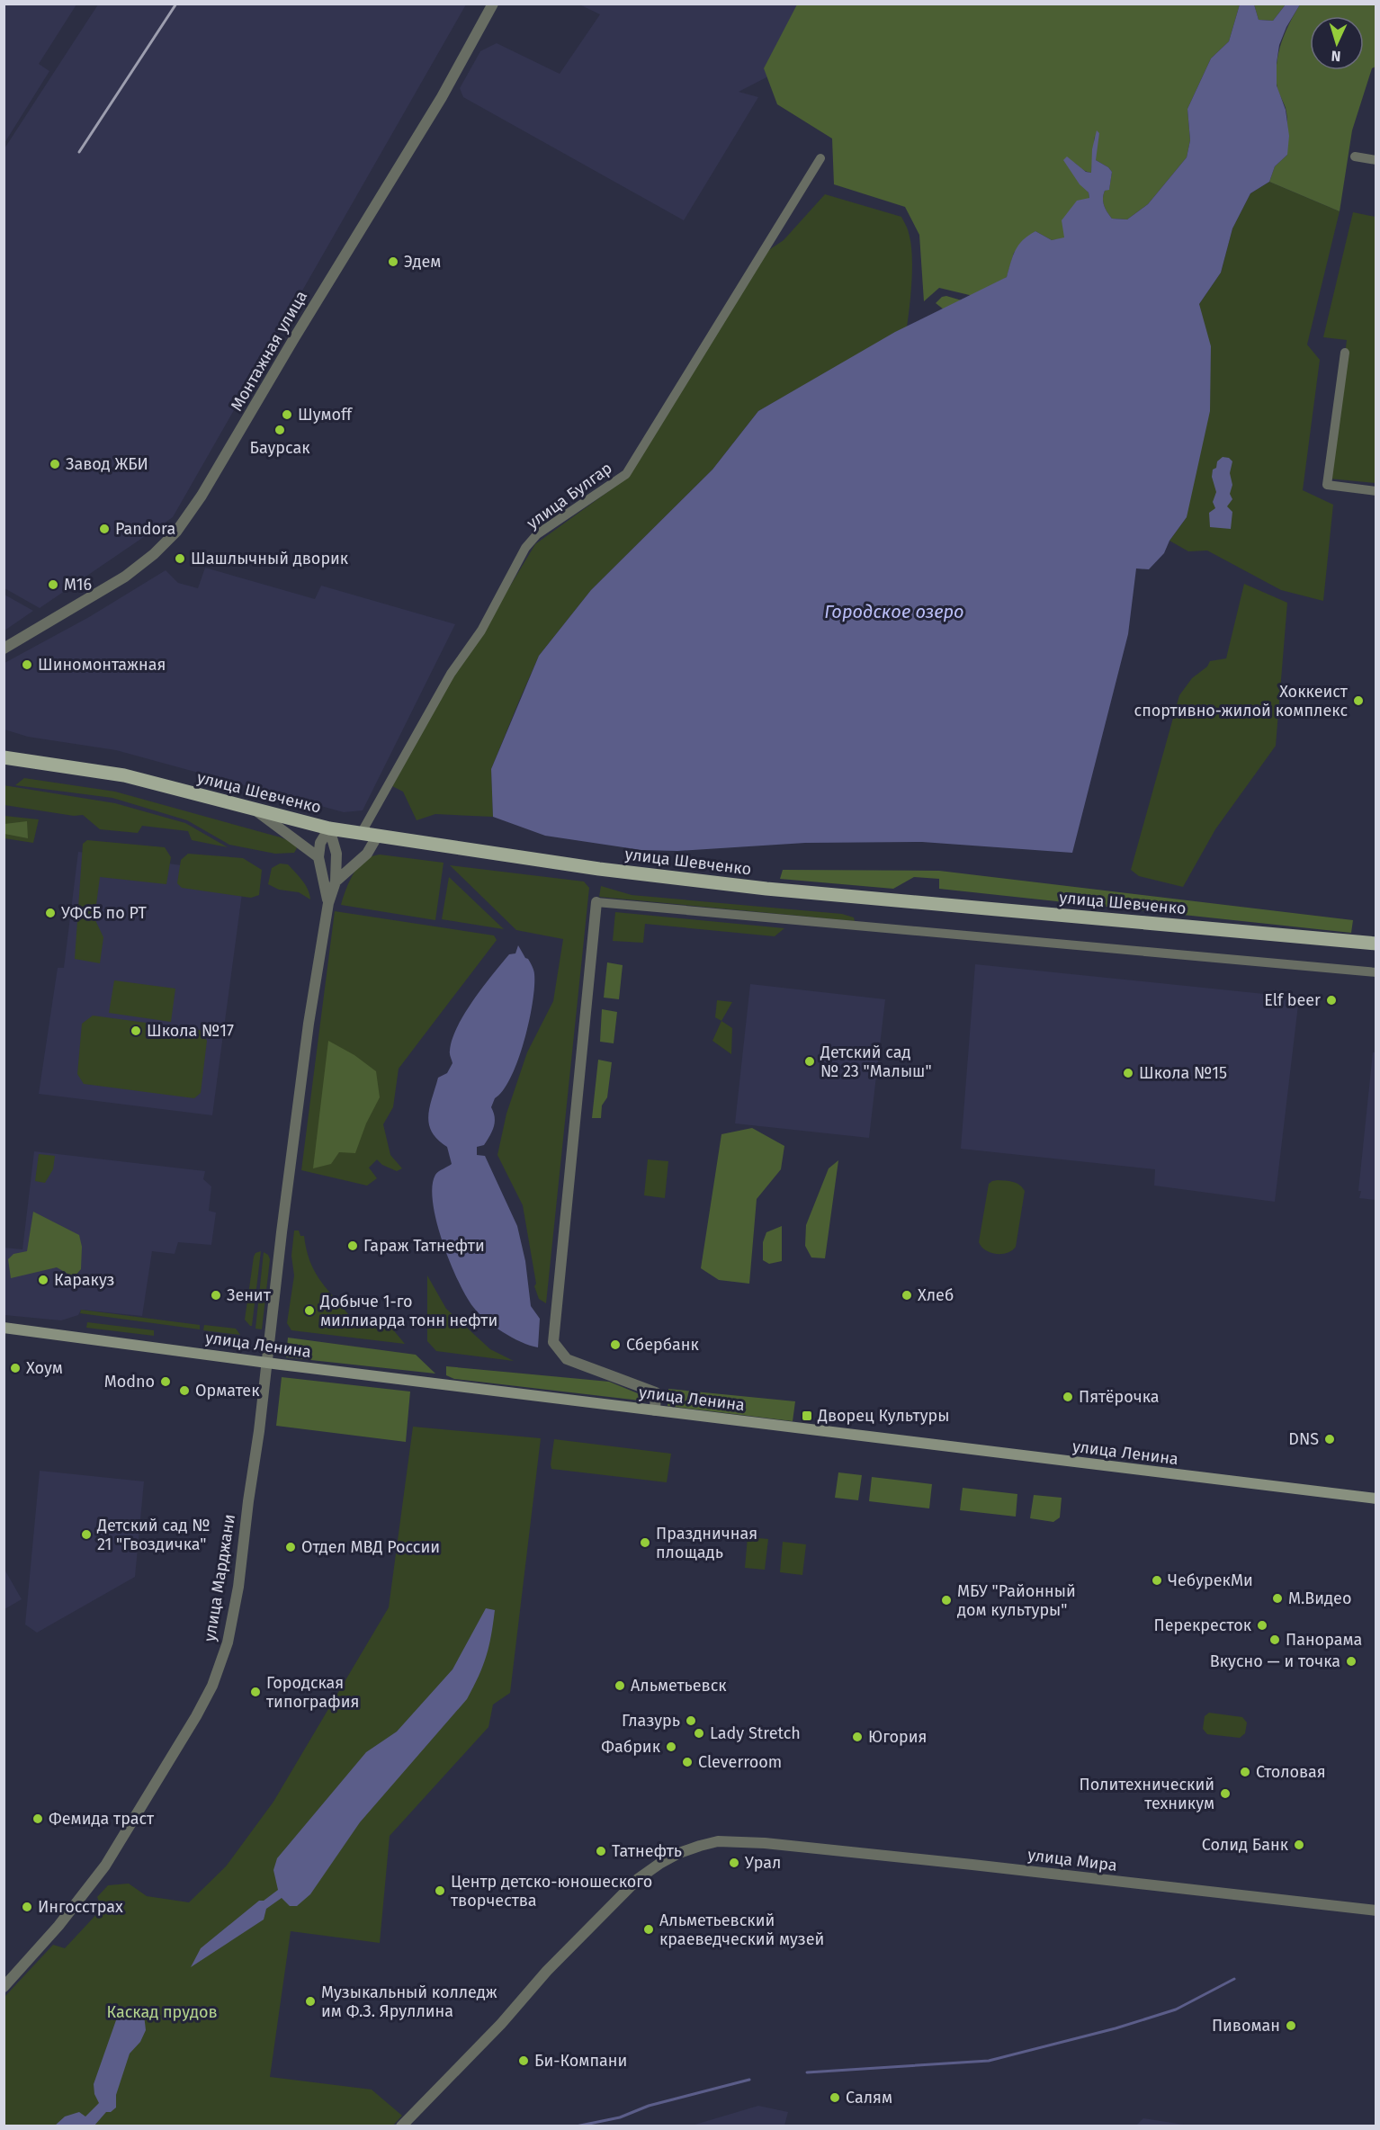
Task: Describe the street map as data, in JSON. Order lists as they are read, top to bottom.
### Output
{
  "streets": {
    "main road": ["улица Шевченко", "улица Ленина"],
    "street": [
      "Монтажная улица",
      "улица Булгар",
      "улица Марджани",
      "улица Мира"
    ]
  },
  "crossings": [
    ["улица Булгар", "улица Шевченко"],
    ["улица Ленина", "улица Марджани"]
  ],
  "water": ["Городское озеро"],
  "parks": ["Каскад прудов"],
  "places": {
    "other": [
      "Эдем",
      "Шумоff",
      "Баурсак",
      "Завод ЖБИ",
      "Pandora",
      "Шашлычный дворик",
      "М16",
      "Шиномонтажная",
      "Хоккеист спортивно-жилой комплекс",
      "УФСБ по РТ",
      "Elf beer",
      "Школа №17",
      "Детский сад № 23 \"Малыш\"",
      "Школа №15",
      "Гараж Татнефти",
      "Каракуз",
      "Зенит",
      "Хлеб",
      "Добыче 1-го миллиарда тонн нефти",
      "Сбербанк",
      "Хоум",
      "Modno",
      "Орматек",
      "Пятёрочка",
      "DNS",
      "Детский сад № 21 \"Гвоздичка\"",
      "Праздничная площадь",
      "Отдел МВД России",
      "ЧебурекМи",
      "М.Видео",
      "МБУ \"Районный дом культуры\"",
      "Перекресток",
      "Панорама",
      "Вкусно — и точка",
      "Альметьевск",
      "Городская типография",
      "Глазурь",
      "Lady Stretch",
      "Югория",
      "Фабрик",
      "Cleverroom",
      "Столовая",
      "Политехнический техникум",
      "Фемида траст",
      "Солид Банк",
      "Татнефть",
      "Урал",
      "Центр детско-юношеского творчества",
      "Ингосстрах",
      "Альметьевский краеведческий музей",
      "Музыкальный колледж им Ф.З. Яруллина",
      "Пивоман",
      "Би-Компани",
      "Салям"
    ],
    "transit": ["Дворец Культуры"]
  },
  "north": "bottom"
}
